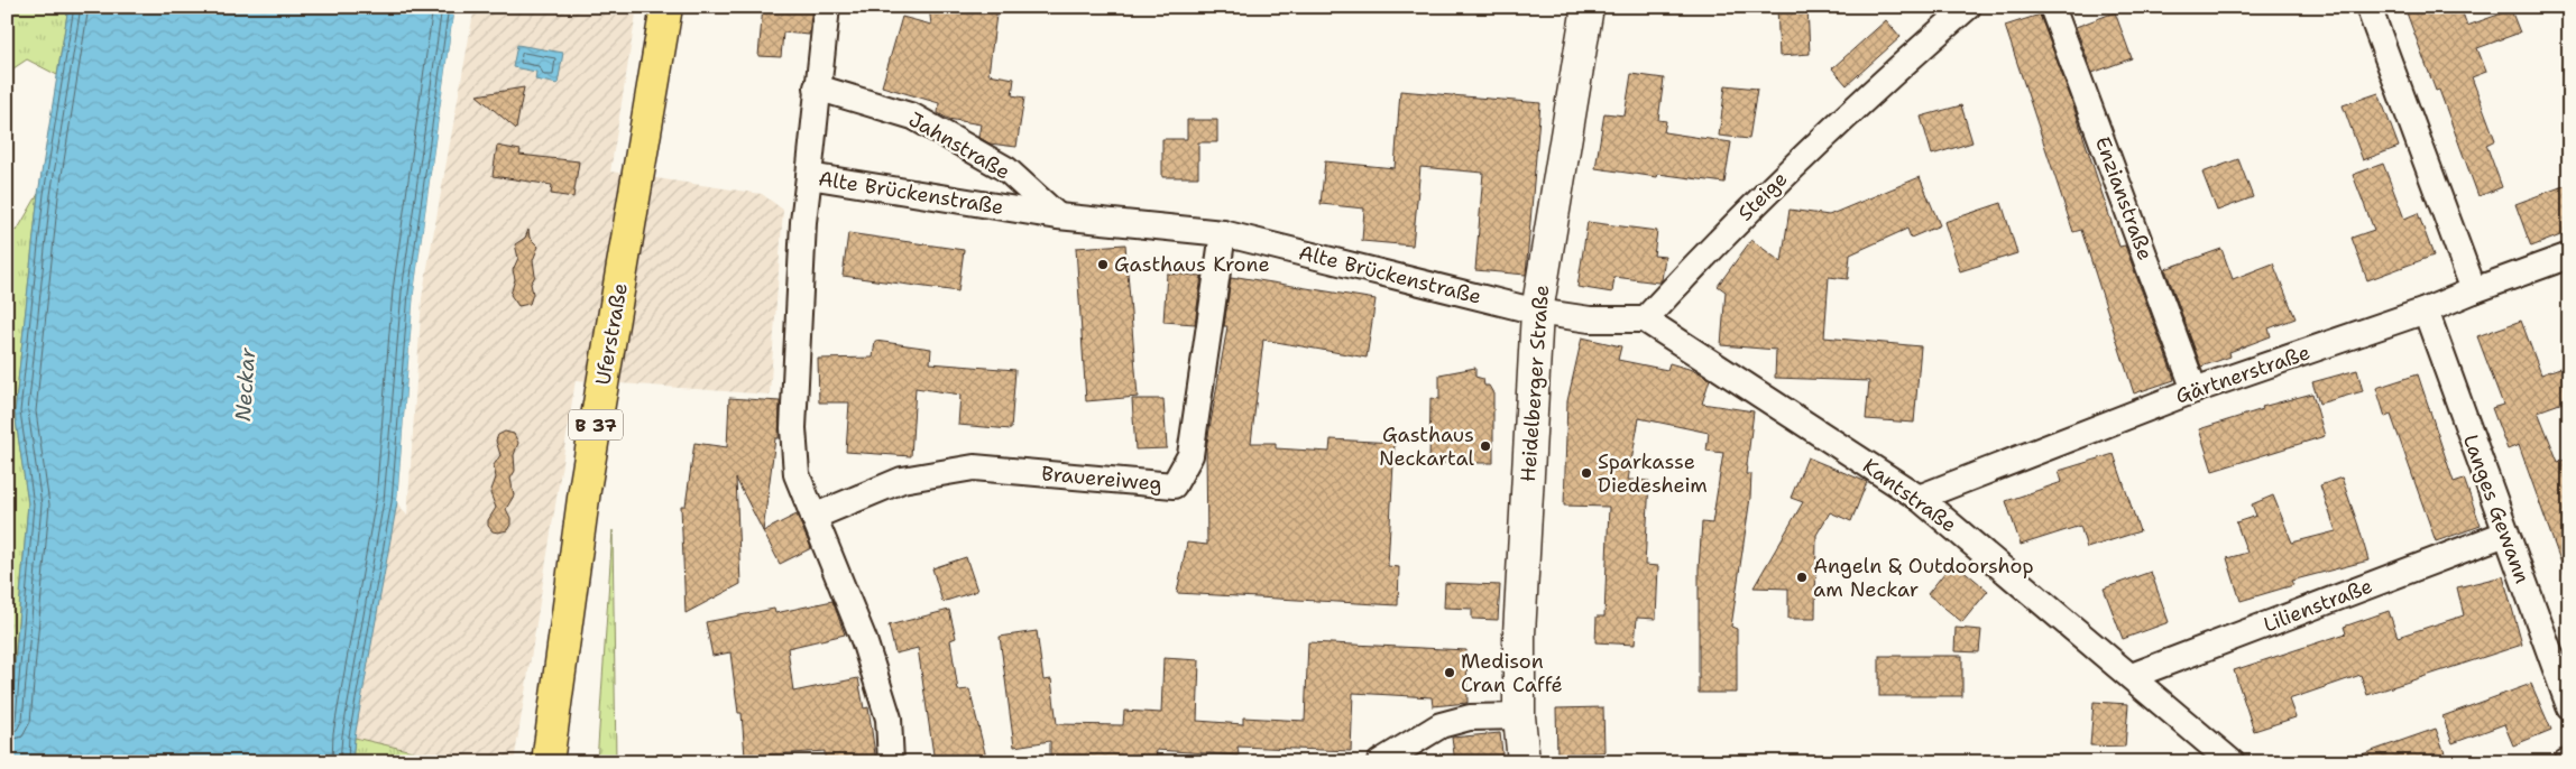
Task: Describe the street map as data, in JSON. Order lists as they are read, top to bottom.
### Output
{
  "streets": {
    "main road": ["Uferstraße", "B 37"],
    "street": [
      "Jahnstraße",
      "Alte Brückenstraße",
      "Steige",
      "Enzianstraße",
      "Gärtnerstraße",
      "Heidelberger Straße",
      "Brauereiweg",
      "Kantstraße",
      "Langes Gewann",
      "Lilienstraße"
    ]
  },
  "crossings": [
    ["Jahnstraße", "Alte Brückenstraße"],
    ["Alte Brückenstraße", "Heidelberger Straße"],
    ["Alte Brückenstraße", "Brauereiweg"],
    ["Steige", "Kantstraße"],
    ["Enzianstraße", "Gärtnerstraße"],
    ["Gärtnerstraße", "Kantstraße"],
    ["Gärtnerstraße", "Langes Gewann"],
    ["Kantstraße", "Lilienstraße"],
    ["Langes Gewann", "Lilienstraße"]
  ],
  "water": ["Neckar"],
  "places": [
    "Gasthaus Krone",
    "Gasthaus Neckartal",
    "Sparkasse Diedesheim",
    "Angeln & Outdoorshop am Neckar",
    "Medison Cran Caffé"
  ]
}
